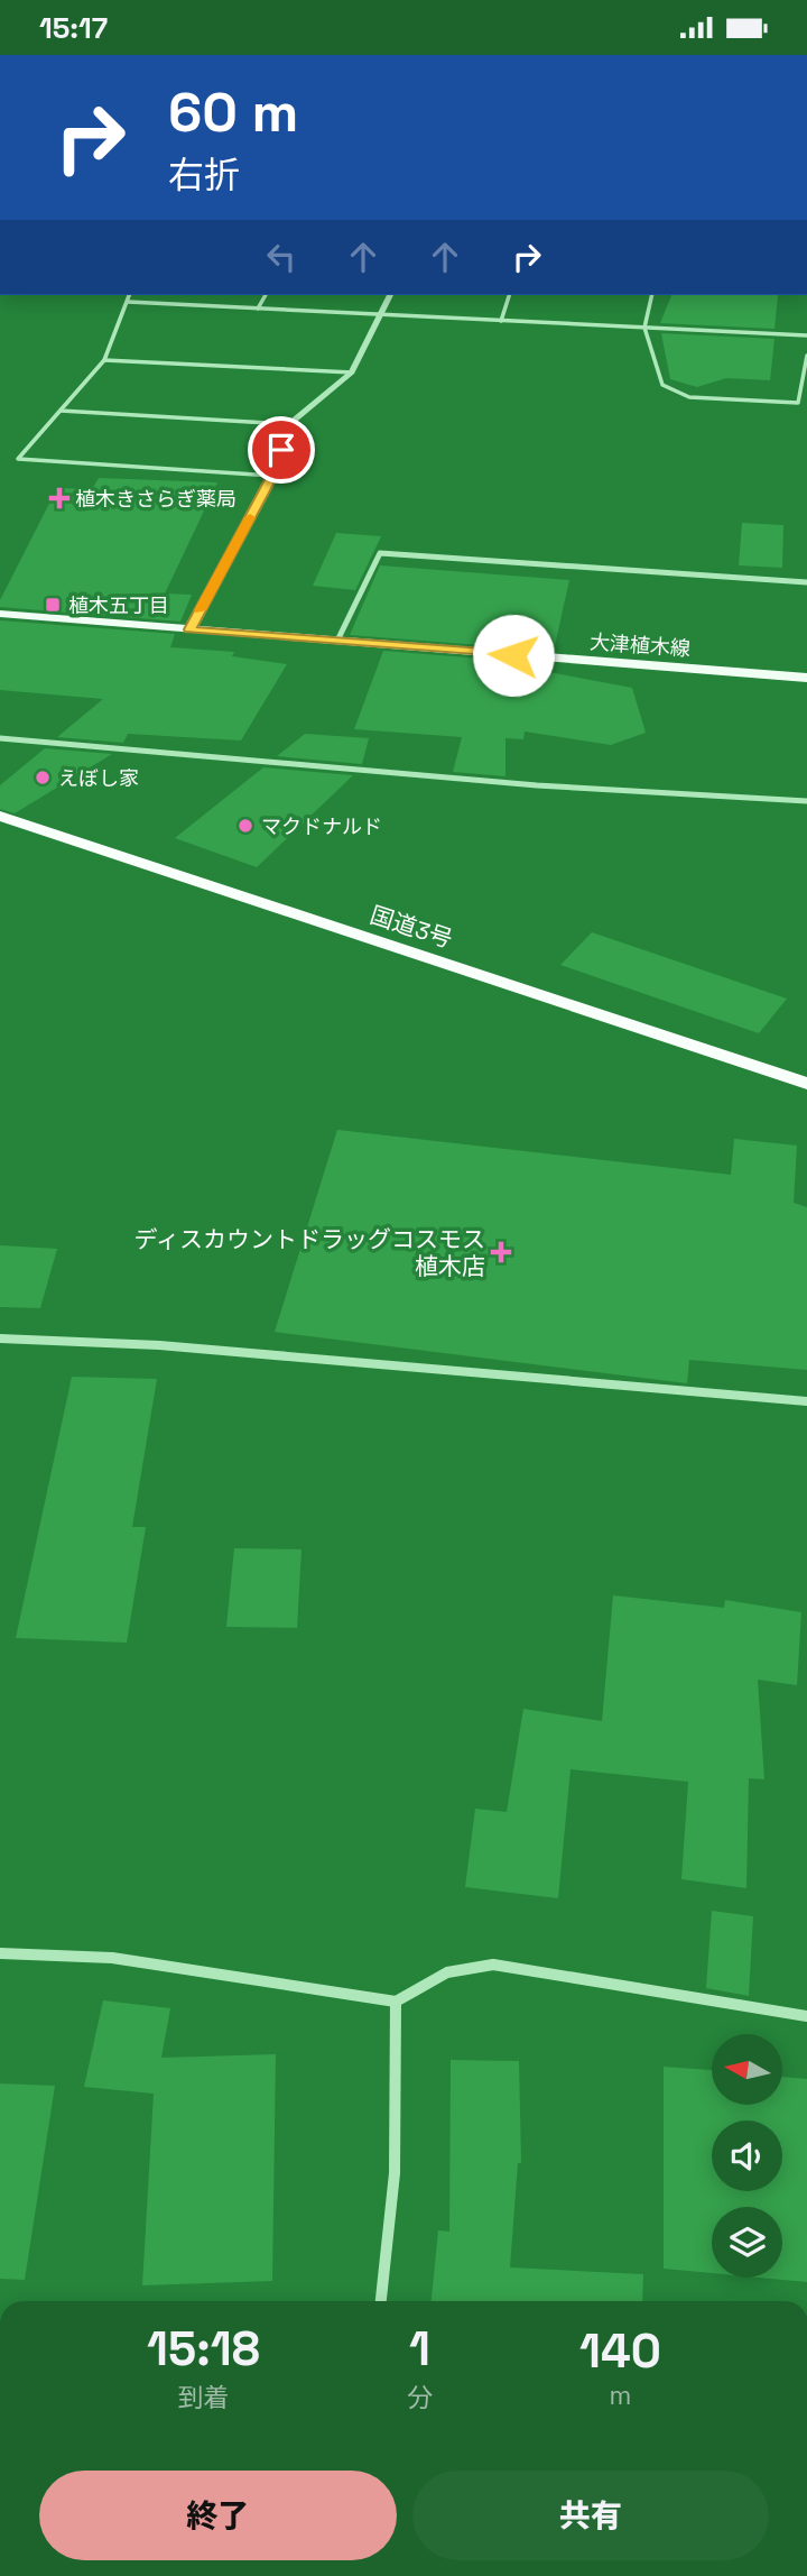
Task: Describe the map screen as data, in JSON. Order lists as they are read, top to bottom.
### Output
{
  "streets": {
    "highway": ["国道3号"],
    "main road": ["大津植木線"]
  },
  "places": {
    "health": ["植木きさらぎ薬局", "ディスカウントドラッグコスモス 植木店"],
    "transit": ["植木五丁目"],
    "other": ["えぼし家", "マクドナルド"]
  },
  "north": "left",
  "page": {
    "status": "15:17",
    "turn": ["60 m", "右折"],
    "eta": [
      "15:18",
      "到着",
      "1",
      "分",
      "140",
      "m"
    ],
    "buttons": ["終了", "共有"]
  }
}
